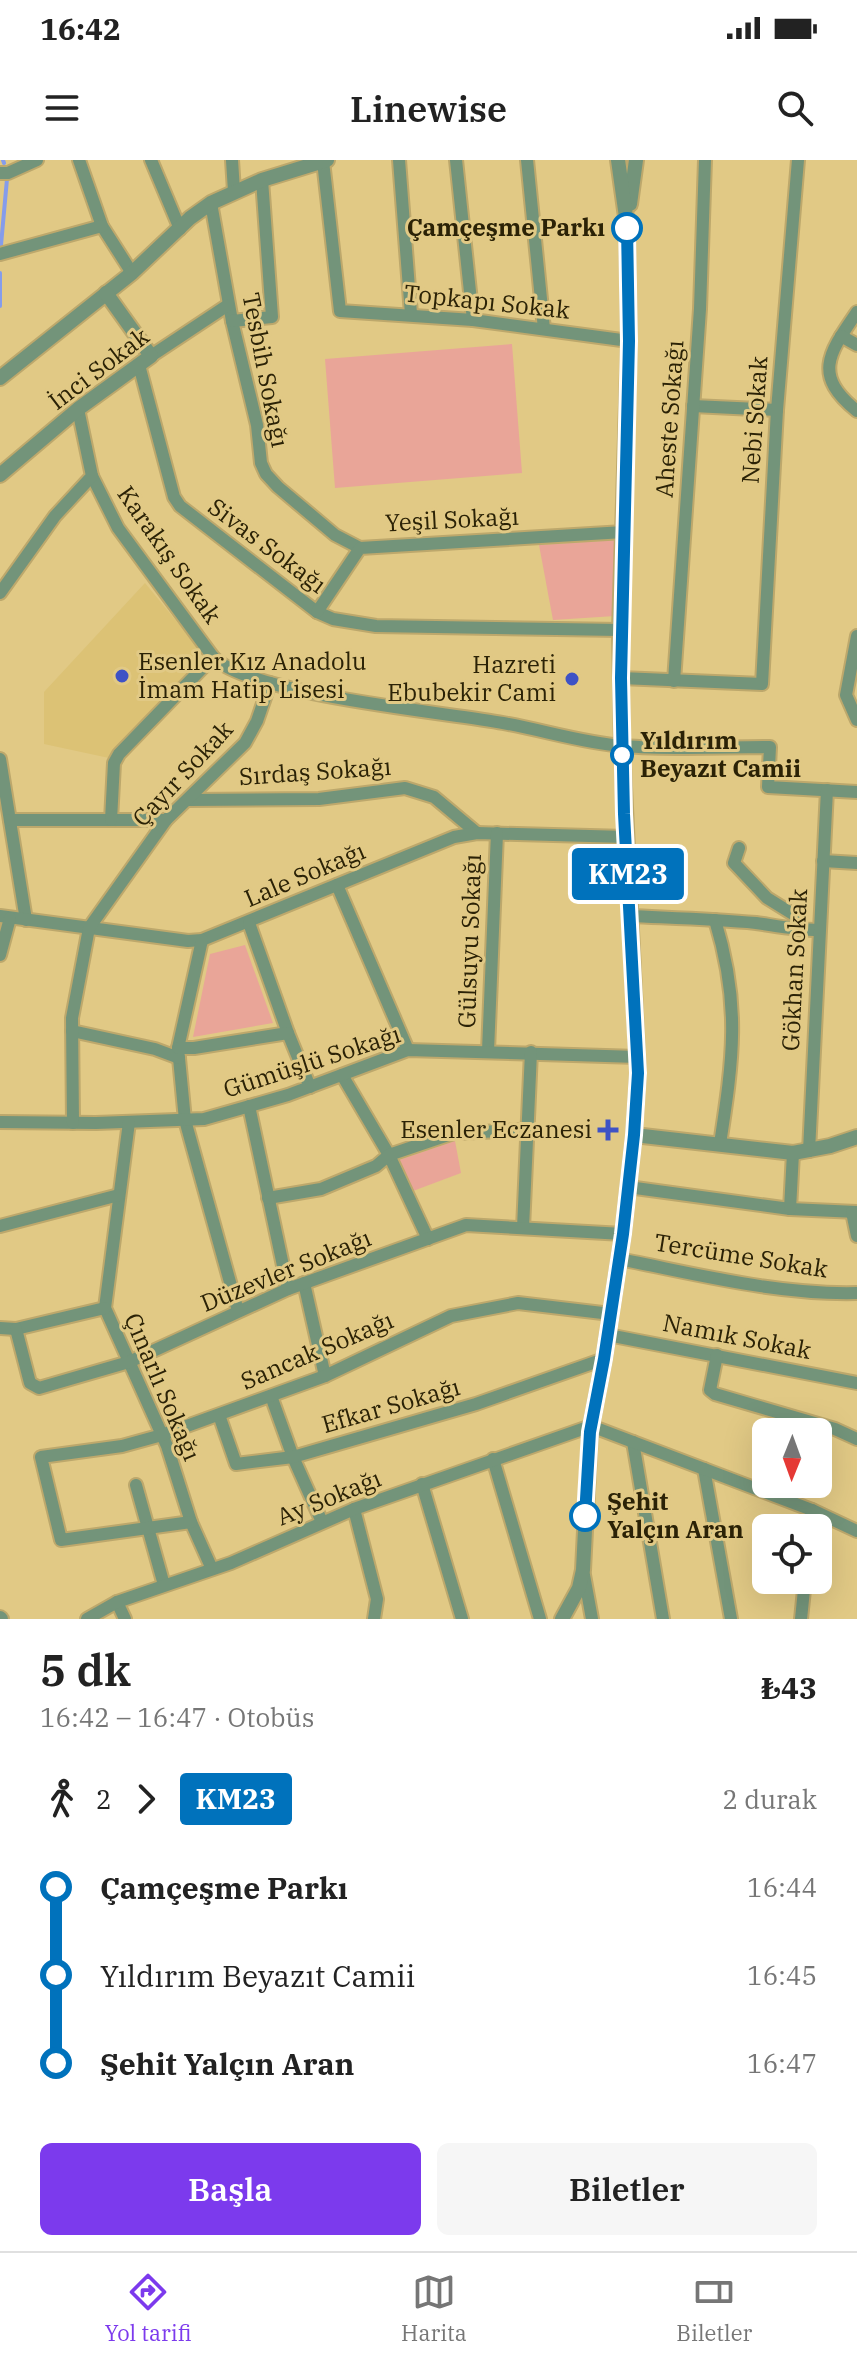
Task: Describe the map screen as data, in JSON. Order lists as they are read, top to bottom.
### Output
{
  "streets": {
    "street": [
      "Topkapı Sokak",
      "İnci Sokak",
      "Tesbih Sokağı",
      "Aheste Sokağı",
      "Nebi Sokak",
      "Yeşil Sokağı",
      "Sivas Sokağı",
      "Karakış Sokak",
      "Sırdaş Sokağı",
      "Çayır Sokak",
      "Lale Sokağı",
      "Gülsuyu Sokağı",
      "Gökhan Sokak",
      "Gümüşlü Sokağı",
      "Tercüme Sokak",
      "Düzevler Sokağı",
      "Namık Sokak",
      "Sancak Sokağı",
      "Çınarlı Sokağı",
      "Efkar Sokağı",
      "Ay Sokağı"
    ]
  },
  "crossings": [
    ["İnci Sokak", "Tesbih Sokağı"],
    ["İnci Sokak", "Sivas Sokağı"],
    ["İnci Sokak", "Karakış Sokak"],
    ["Tesbih Sokağı", "Yeşil Sokağı"],
    ["Aheste Sokağı", "Nebi Sokak"],
    ["Yeşil Sokağı", "Sivas Sokağı"],
    ["Sırdaş Sokağı", "Çayır Sokak"],
    ["Sırdaş Sokağı", "Lale Sokağı"],
    ["Çayır Sokak", "Lale Sokağı"],
    ["Lale Sokağı", "Gülsuyu Sokağı"],
    ["Gülsuyu Sokağı", "Gümüşlü Sokağı"],
    ["Gümüşlü Sokağı", "Çınarlı Sokağı"],
    ["Düzevler Sokağı", "Çınarlı Sokağı"],
    ["Sancak Sokağı", "Çınarlı Sokağı"],
    ["Sancak Sokağı", "Efkar Sokağı"],
    ["Çınarlı Sokağı", "Ay Sokağı"]
  ],
  "places": {
    "other": [
      "Çamçeşme Parkı",
      "Esenler Kız Anadolu İmam Hatip Lisesi",
      "Hazreti Ebubekir Cami",
      "Yıldırım Beyazıt Camii",
      "Şehit Yalçın Aran"
    ],
    "health": ["Esenler Eczanesi"]
  },
  "lines": ["bus line KM23"],
  "north": "bottom",
  "page": {
    "status": "16:42",
    "header": "Linewise",
    "on_map": "KM23",
    "heading": ["5 dk", "16:42 – 16:47 · Otobüs", "₺43"],
    "legs": ["2", "KM23", "2 durak"],
    "list": [
      {
        "name": "Çamçeşme Parkı",
        "value": "16:44"
      },
      {
        "name": "Yıldırım Beyazıt Camii",
        "value": "16:45"
      },
      {
        "name": "Şehit Yalçın Aran",
        "value": "16:47"
      }
    ],
    "buttons": ["Başla", "Biletler"],
    "tabs": ["Yol tarifi", "Harita", "Biletler"]
  }
}
